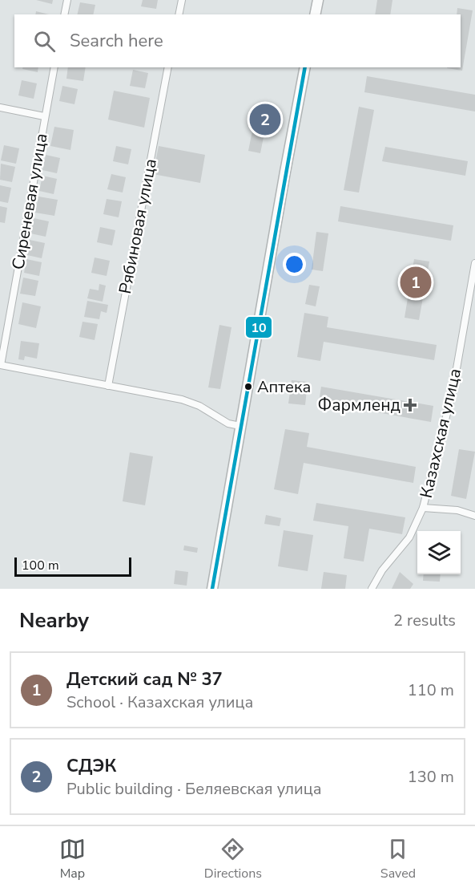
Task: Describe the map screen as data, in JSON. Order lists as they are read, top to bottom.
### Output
{
  "streets": {
    "street": ["Сиреневая улица", "Рябиновая улица", "Казахская улица"]
  },
  "places": {
    "other": ["Аптека"],
    "health": ["Фармленд"]
  },
  "lines": ["transit line 10"],
  "scale_bar": "100 m",
  "page": {
    "search": "Search here",
    "pins": ["2", "1"],
    "scale": "100 m",
    "heading": ["Nearby", "2 results"],
    "list": [
      {
        "mark": "1",
        "name": "Детский сад № 37",
        "note": "School · Казахская улица",
        "value": "110 m"
      },
      {
        "mark": "2",
        "name": "СДЭК",
        "note": "Public building · Беляевская улица",
        "value": "130 m"
      }
    ],
    "nav": ["Map", "Directions", "Saved"]
  }
}
